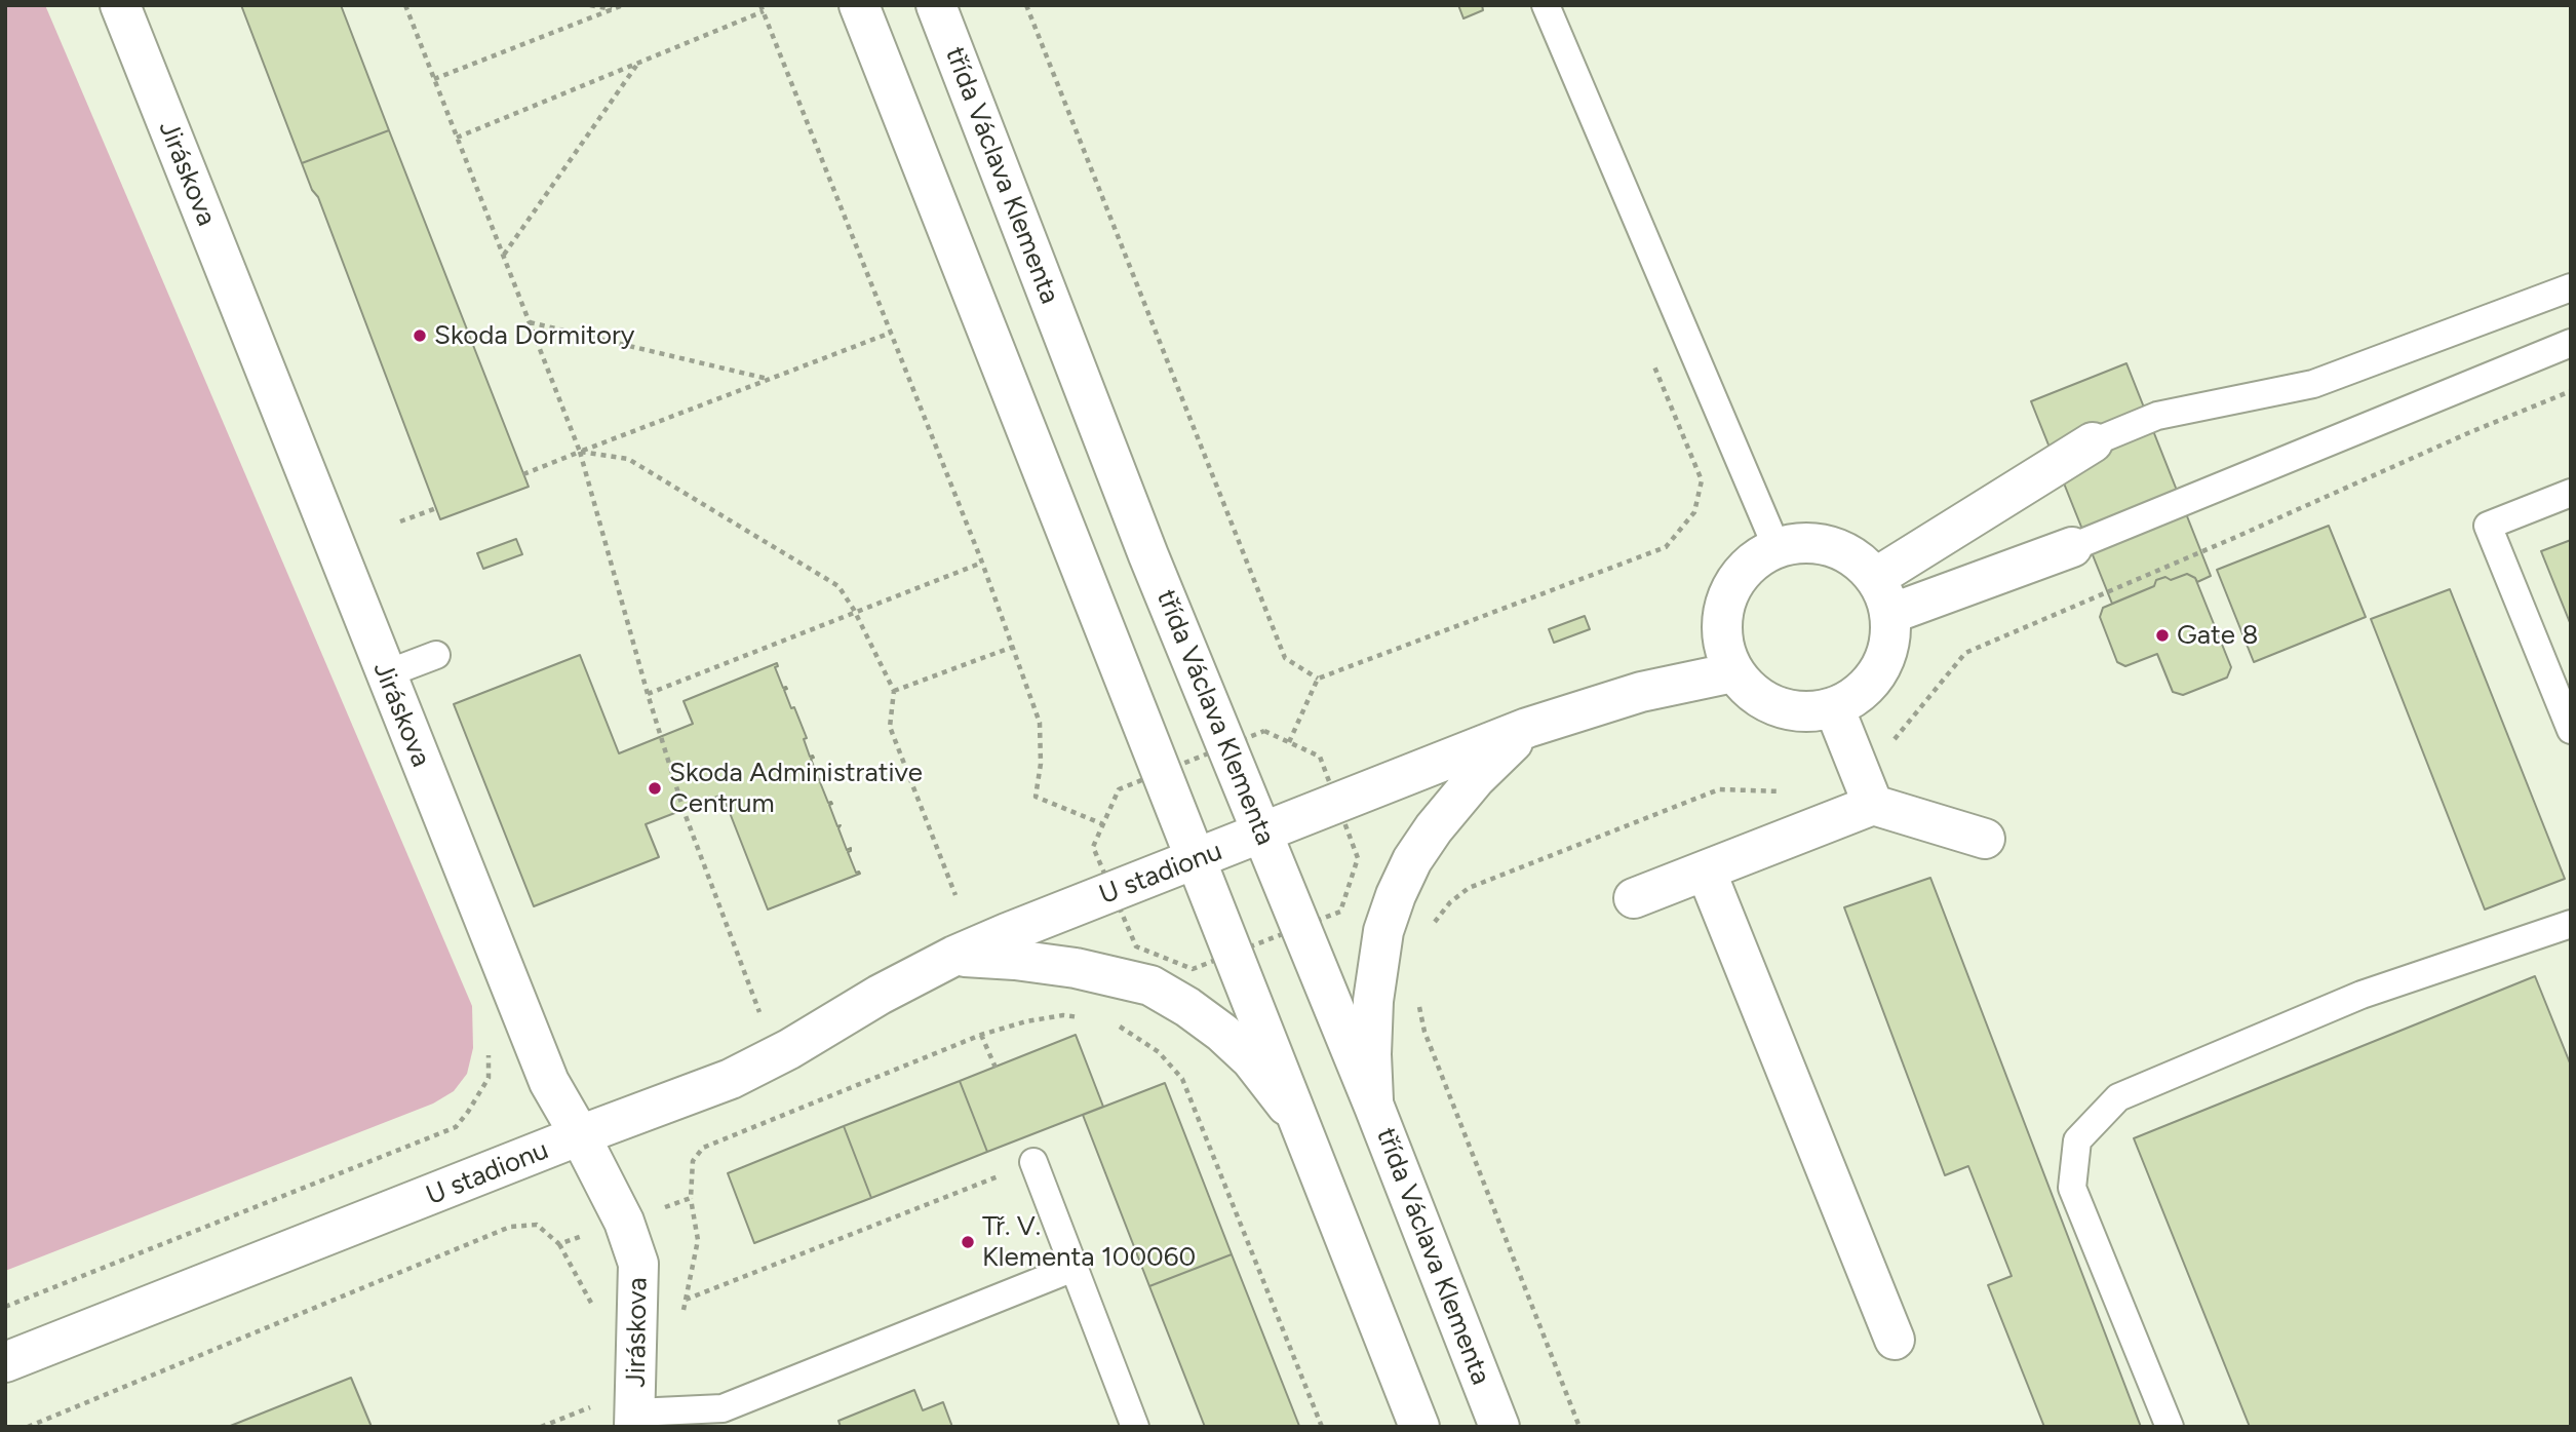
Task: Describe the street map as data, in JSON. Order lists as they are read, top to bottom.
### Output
{
  "streets": {
    "street": ["Jiráskova", "třída Václava Klementa", "U stadionu"]
  },
  "crossings": [
    ["Jiráskova", "U stadionu"],
    ["třída Václava Klementa", "U stadionu"]
  ],
  "places": [
    "Skoda Dormitory",
    "Gate 8",
    "Skoda Administrative Centrum",
    "Tř. V. Klementa 100060"
  ]
}
